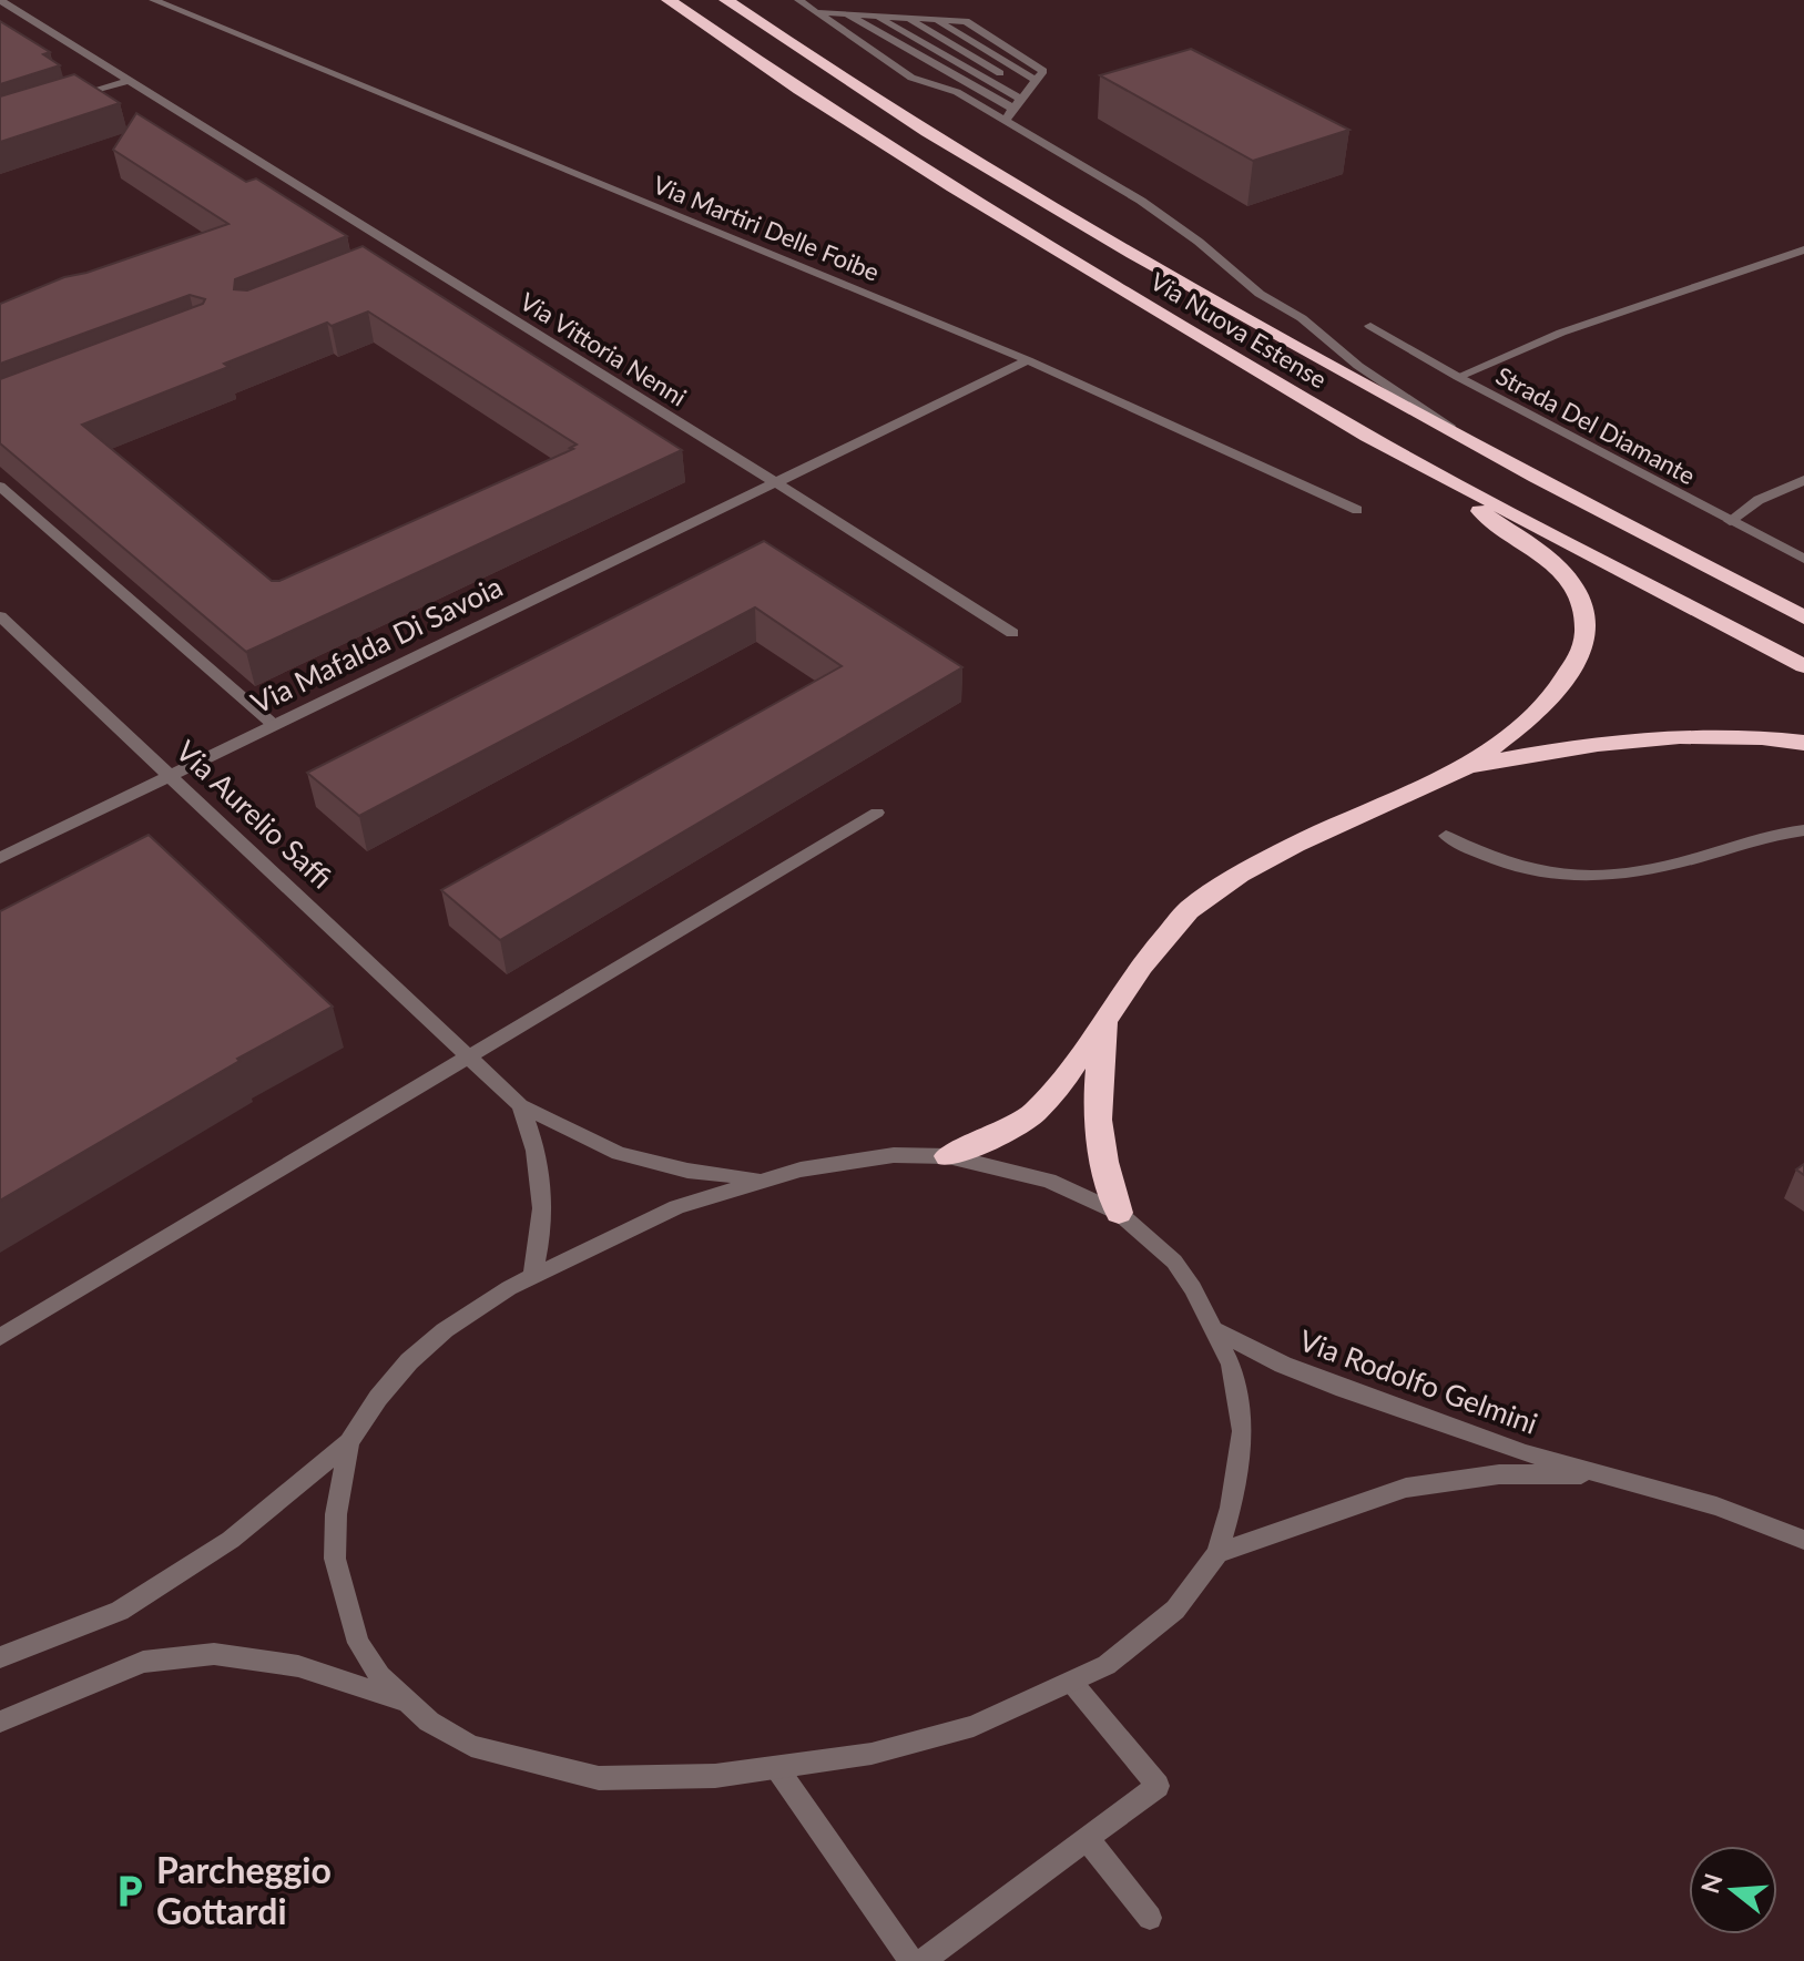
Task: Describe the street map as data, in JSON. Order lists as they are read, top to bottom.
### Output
{
  "streets": {
    "highway": ["Via Nuova Estense"],
    "street": [
      "Via Martiri Delle Foibe",
      "Via Vittoria Nenni",
      "Strada Del Diamante",
      "Via Mafalda Di Savoia",
      "Via Aurelio Saffi",
      "Via Rodolfo Gelmini"
    ]
  },
  "crossings": [
    ["Via Martiri Delle Foibe", "Via Mafalda Di Savoia"],
    ["Via Vittoria Nenni", "Via Mafalda Di Savoia"],
    ["Via Mafalda Di Savoia", "Via Aurelio Saffi"]
  ],
  "places": {
    "parking": ["Parcheggio Gottardi"]
  },
  "north": "left"
}
